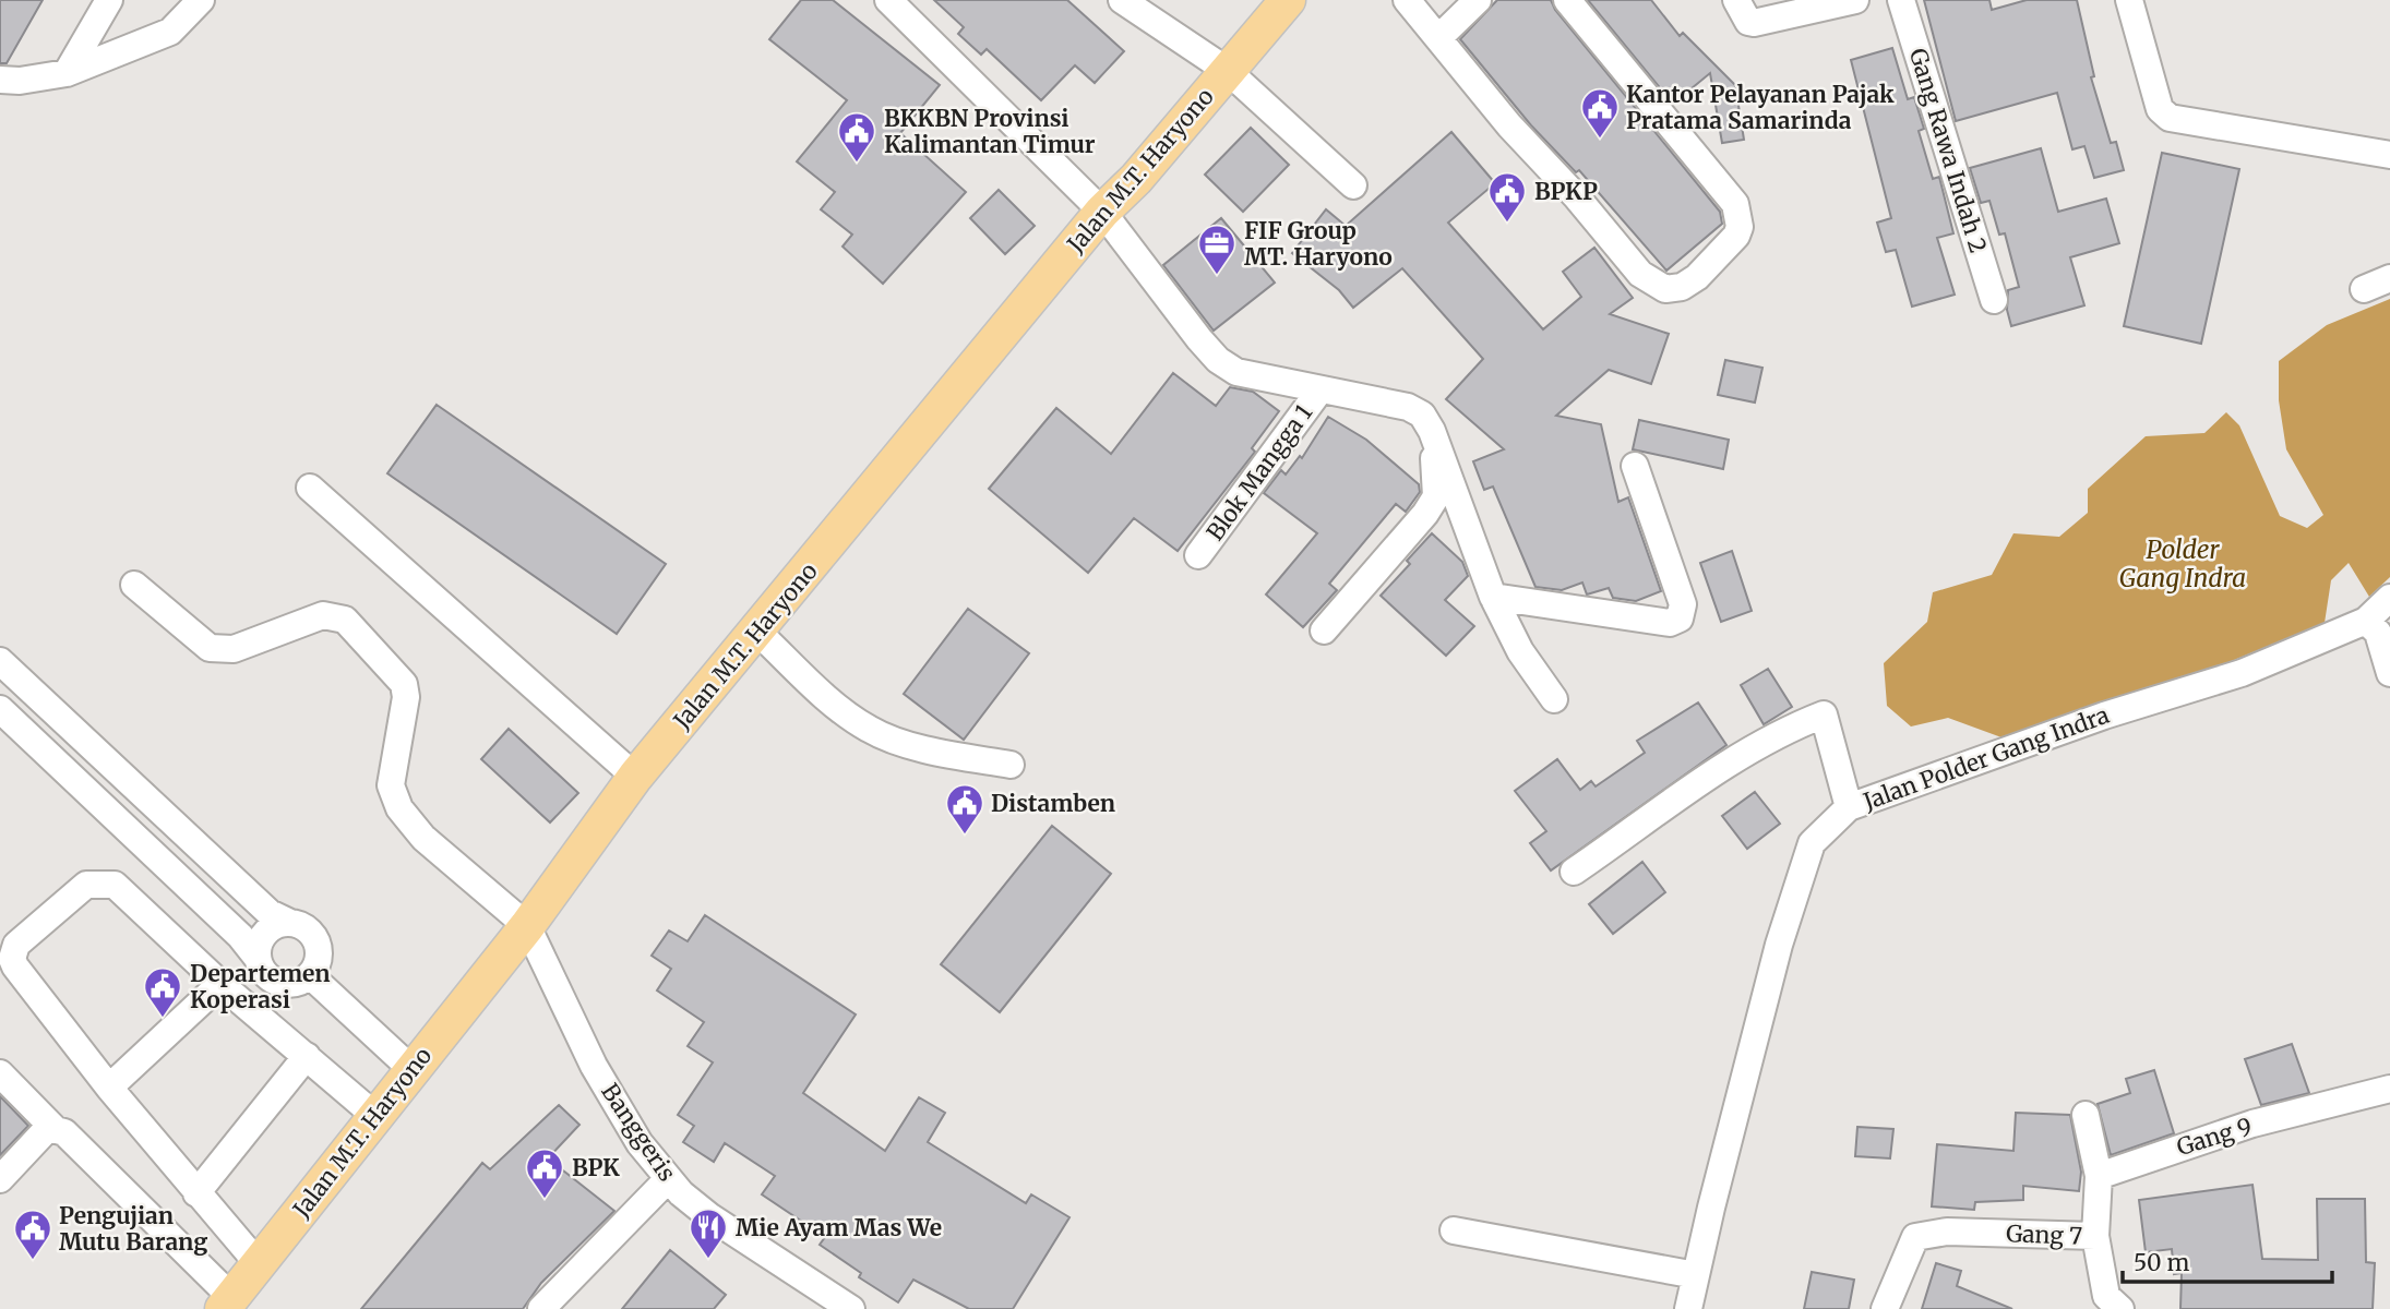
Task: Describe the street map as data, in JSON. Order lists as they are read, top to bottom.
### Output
{
  "streets": {
    "main road": ["Jalan M.T. Haryono"],
    "street": [
      "Gang Rawa Indah 2",
      "Blok Mangga 1",
      "Jalan Polder Gang Indra",
      "Banggeris",
      "Gang 9",
      "Gang 7"
    ]
  },
  "crossings": [
    ["Jalan M.T. Haryono", "Banggeris"]
  ],
  "water": ["Polder Gang Indra"],
  "places": {
    "public building": [
      "Kantor Pelayanan Pajak Pratama Samarinda",
      "BKKBN Provinsi Kalimantan Timur",
      "BPKP",
      "Distamben",
      "Departemen Koperasi",
      "BPK",
      "Pengujian Mutu Barang"
    ],
    "office": ["FIF Group MT. Haryono"],
    "restaurant": ["Mie Ayam Mas We"]
  },
  "scale_bar": "50 m"
}
